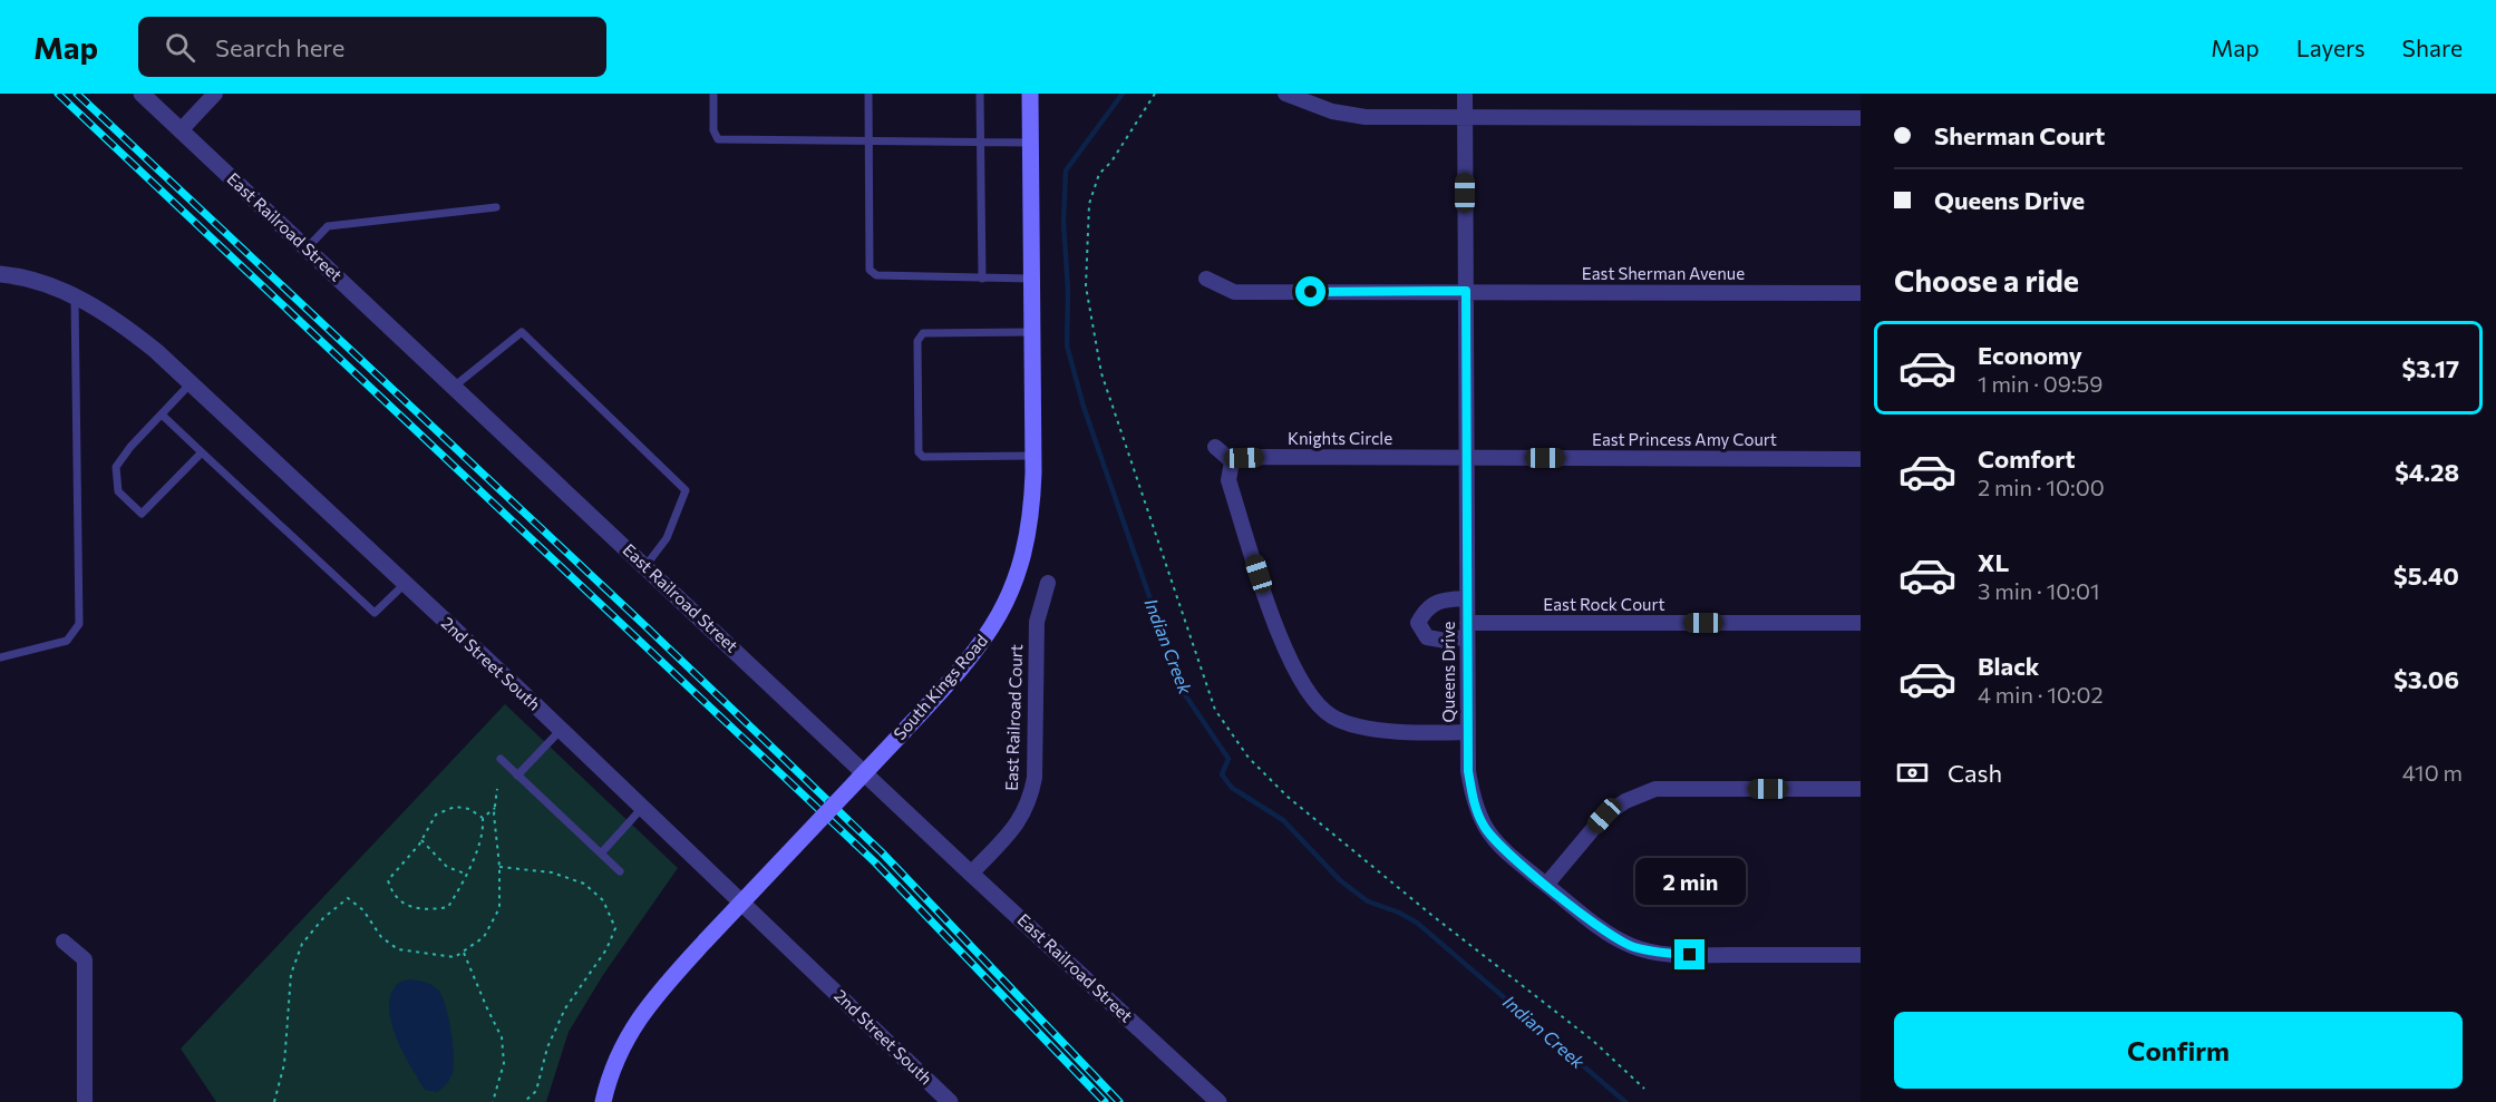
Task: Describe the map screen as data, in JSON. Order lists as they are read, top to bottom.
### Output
{
  "streets": {
    "main road": ["South Kings Road"],
    "street": [
      "East Railroad Street",
      "East Sherman Avenue",
      "Knights Circle",
      "East Princess Amy Court",
      "East Rock Court",
      "2nd Street South",
      "Queens Drive",
      "East Railroad Court"
    ]
  },
  "crossings": [
    ["East Railroad Street", "East Railroad Court"],
    ["East Sherman Avenue", "Queens Drive"],
    ["Knights Circle", "East Princess Amy Court"],
    ["Knights Circle", "Queens Drive"],
    ["East Princess Amy Court", "Queens Drive"],
    ["East Rock Court", "Queens Drive"]
  ],
  "water": ["Indian Creek"],
  "page": {
    "header": "Map",
    "search": "Search here",
    "nav": ["Map", "Layers", "Share"],
    "banner": ["Sherman Court", "Queens Drive"],
    "heading": "Choose a ride",
    "list": [
      {
        "name": "Economy",
        "note": "1 min · 09:59",
        "value": "$3.17"
      },
      {
        "name": "Comfort",
        "note": "2 min · 10:00",
        "value": "$4.28"
      },
      {
        "name": "XL",
        "note": "3 min · 10:01",
        "value": "$5.40"
      },
      {
        "name": "Black",
        "note": "4 min · 10:02",
        "value": "$3.06"
      }
    ],
    "pay": ["Cash", "410 m"],
    "bubble": "2 min",
    "buttons": "Confirm"
  }
}
